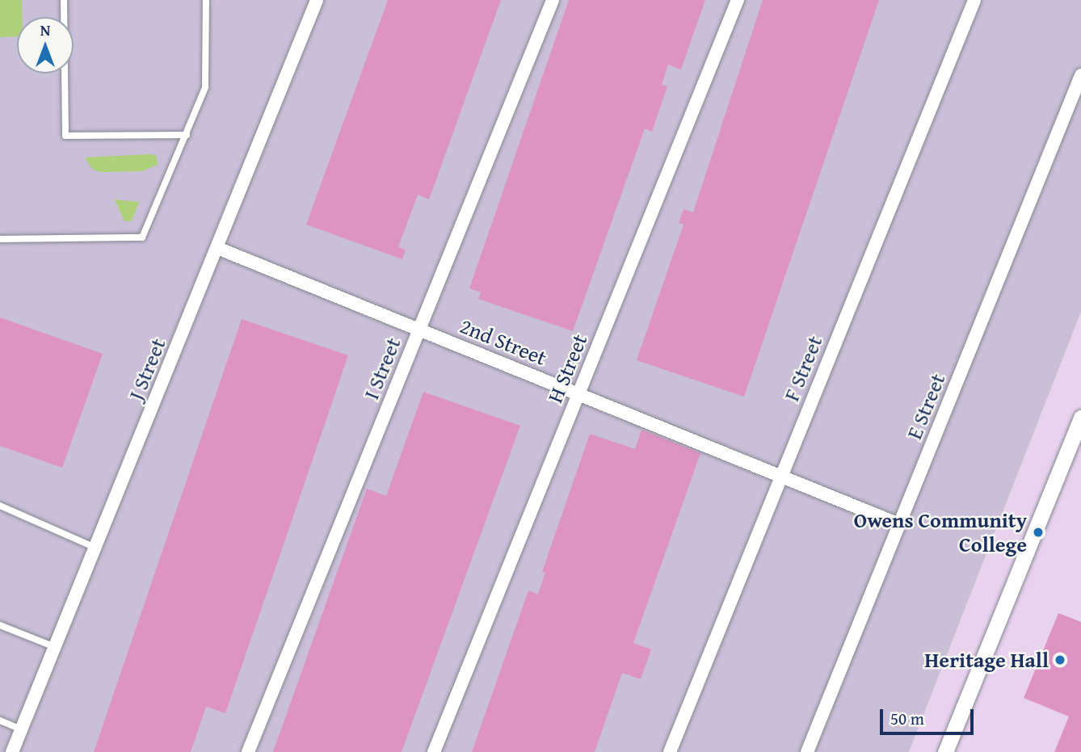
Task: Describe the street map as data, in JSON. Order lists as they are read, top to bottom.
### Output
{
  "streets": {
    "street": [
      "2nd Street",
      "I Street",
      "H Street",
      "F Street",
      "J Street",
      "E Street"
    ]
  },
  "crossings": [
    ["2nd Street", "I Street"],
    ["2nd Street", "H Street"],
    ["2nd Street", "F Street"],
    ["2nd Street", "J Street"],
    ["2nd Street", "E Street"]
  ],
  "places": ["Owens Community College", "Heritage Hall"],
  "scale_bar": "50 m",
  "north": "top"
}
